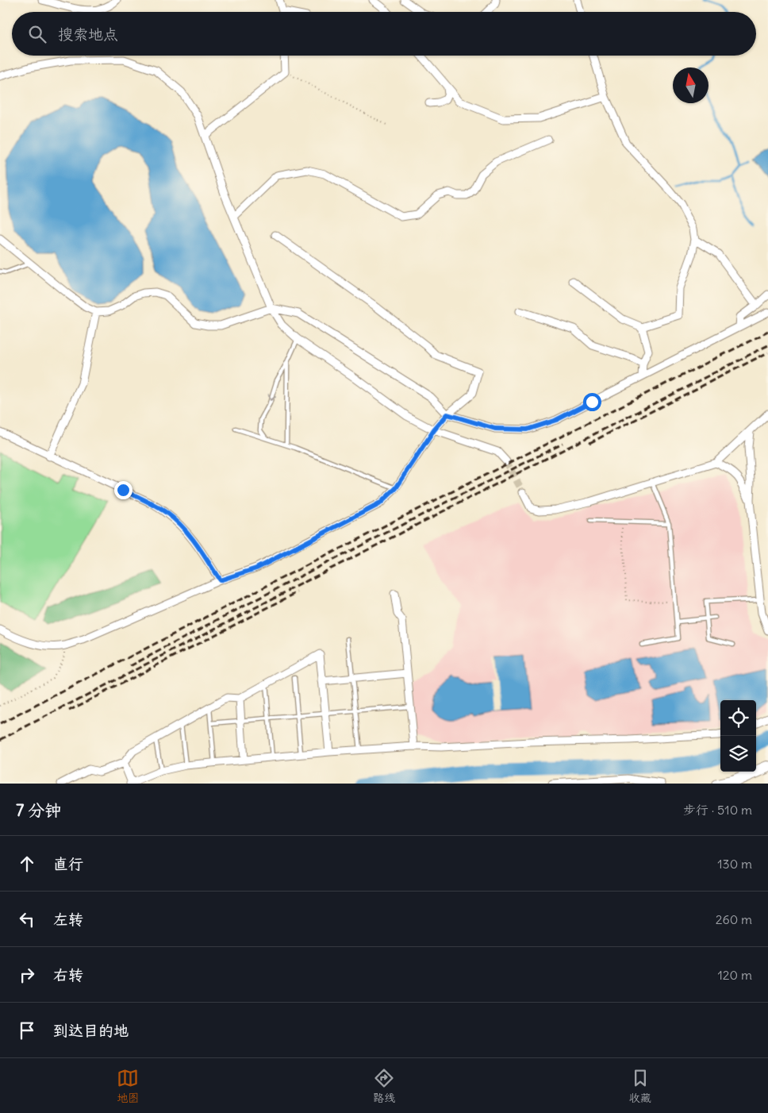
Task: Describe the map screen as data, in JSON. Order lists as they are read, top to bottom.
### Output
{
  "north": "top",
  "page": {
    "search": "搜索地点",
    "heading": ["7 分钟", "步行 · 510 m"],
    "list": [
      ["直行", "130 m"],
      ["左转", "260 m"],
      ["右转", "120 m"],
      "到达目的地"
    ],
    "nav": ["地图", "路线", "收藏"]
  }
}
